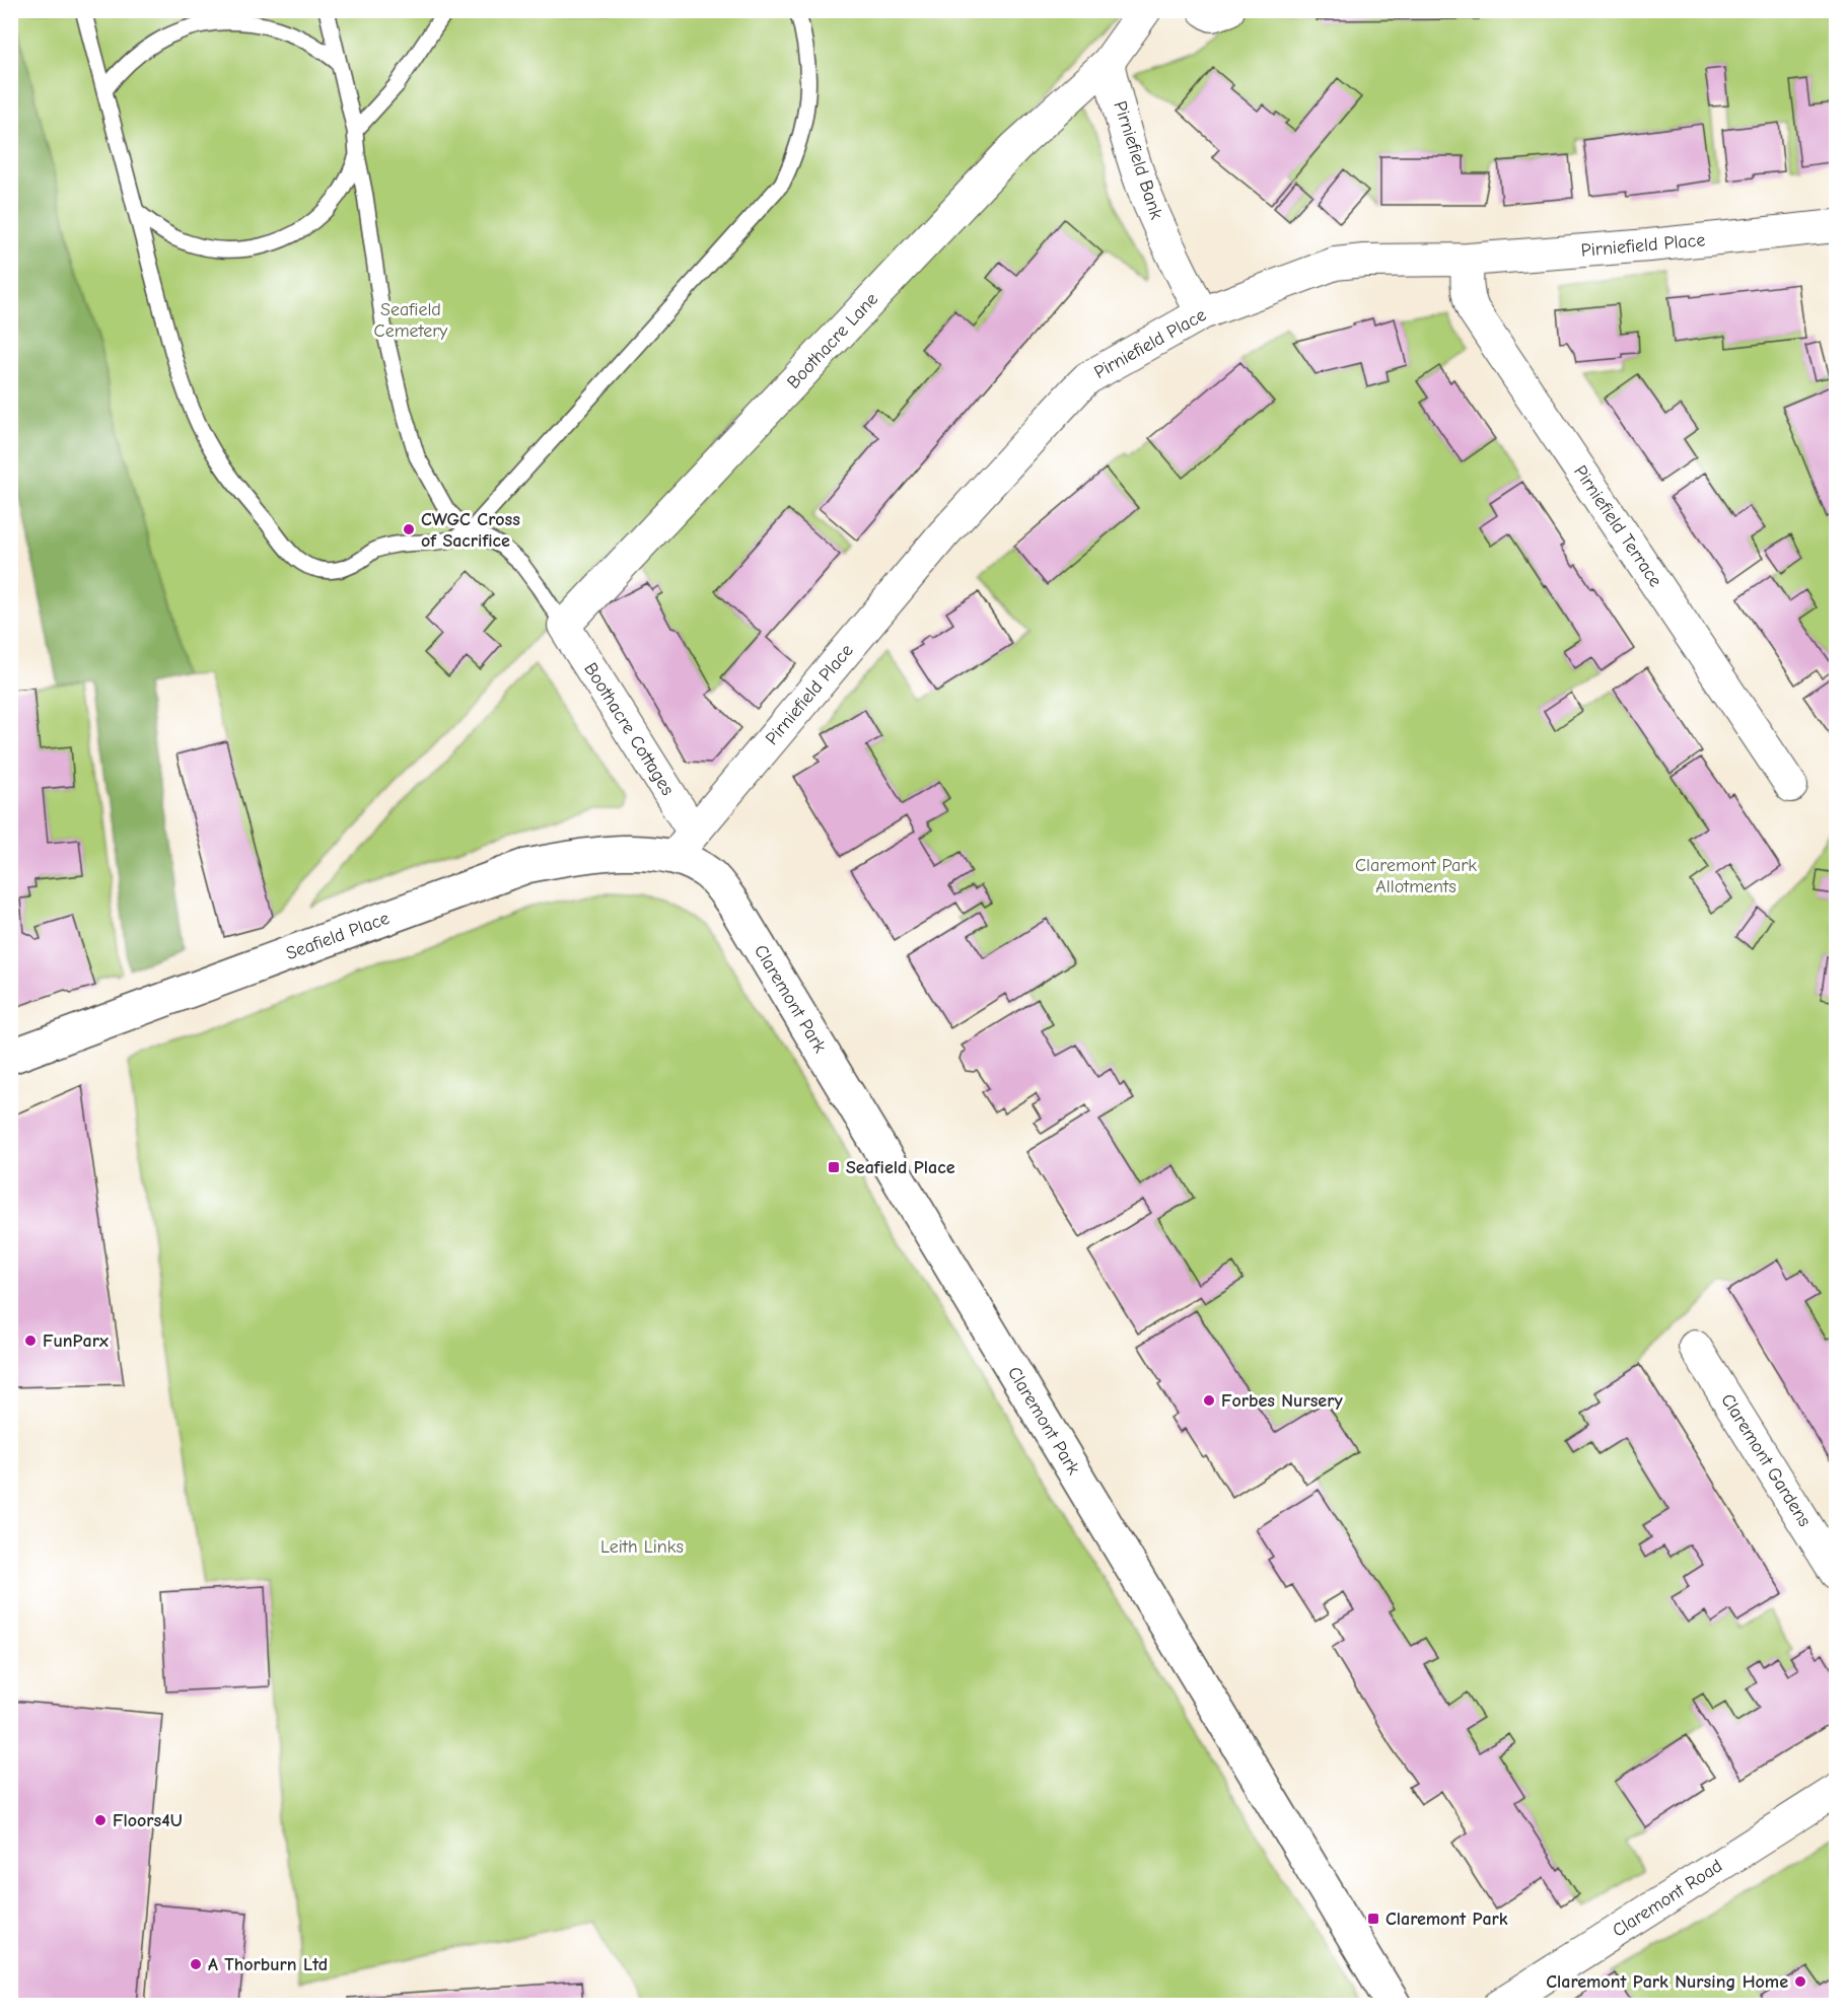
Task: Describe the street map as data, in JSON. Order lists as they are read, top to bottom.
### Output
{
  "streets": {
    "street": [
      "Pirniefield Bank",
      "Pirniefield Place",
      "Boothacre Lane",
      "Pirniefield Terrace",
      "Boothacre Cottages",
      "Seafield Place",
      "Claremont Park",
      "Claremont Gardens",
      "Claremont Road"
    ]
  },
  "crossings": [
    ["Pirniefield Bank", "Pirniefield Place"],
    ["Pirniefield Bank", "Boothacre Lane"],
    ["Pirniefield Place", "Pirniefield Terrace"],
    ["Pirniefield Place", "Boothacre Cottages"],
    ["Pirniefield Place", "Seafield Place"],
    ["Pirniefield Place", "Claremont Park"],
    ["Boothacre Lane", "Boothacre Cottages"],
    ["Boothacre Cottages", "Seafield Place"],
    ["Boothacre Cottages", "Claremont Park"],
    ["Seafield Place", "Claremont Park"]
  ],
  "parks": ["Seafield Cemetery", "Claremont Park Allotments", "Leith Links"],
  "places": {
    "other": [
      "CWGC Cross of Sacrifice",
      "FunParx",
      "Forbes Nursery",
      "Floors4U",
      "A Thorburn Ltd",
      "Claremont Park Nursing Home"
    ],
    "transit": ["Seafield Place", "Claremont Park"]
  }
}
